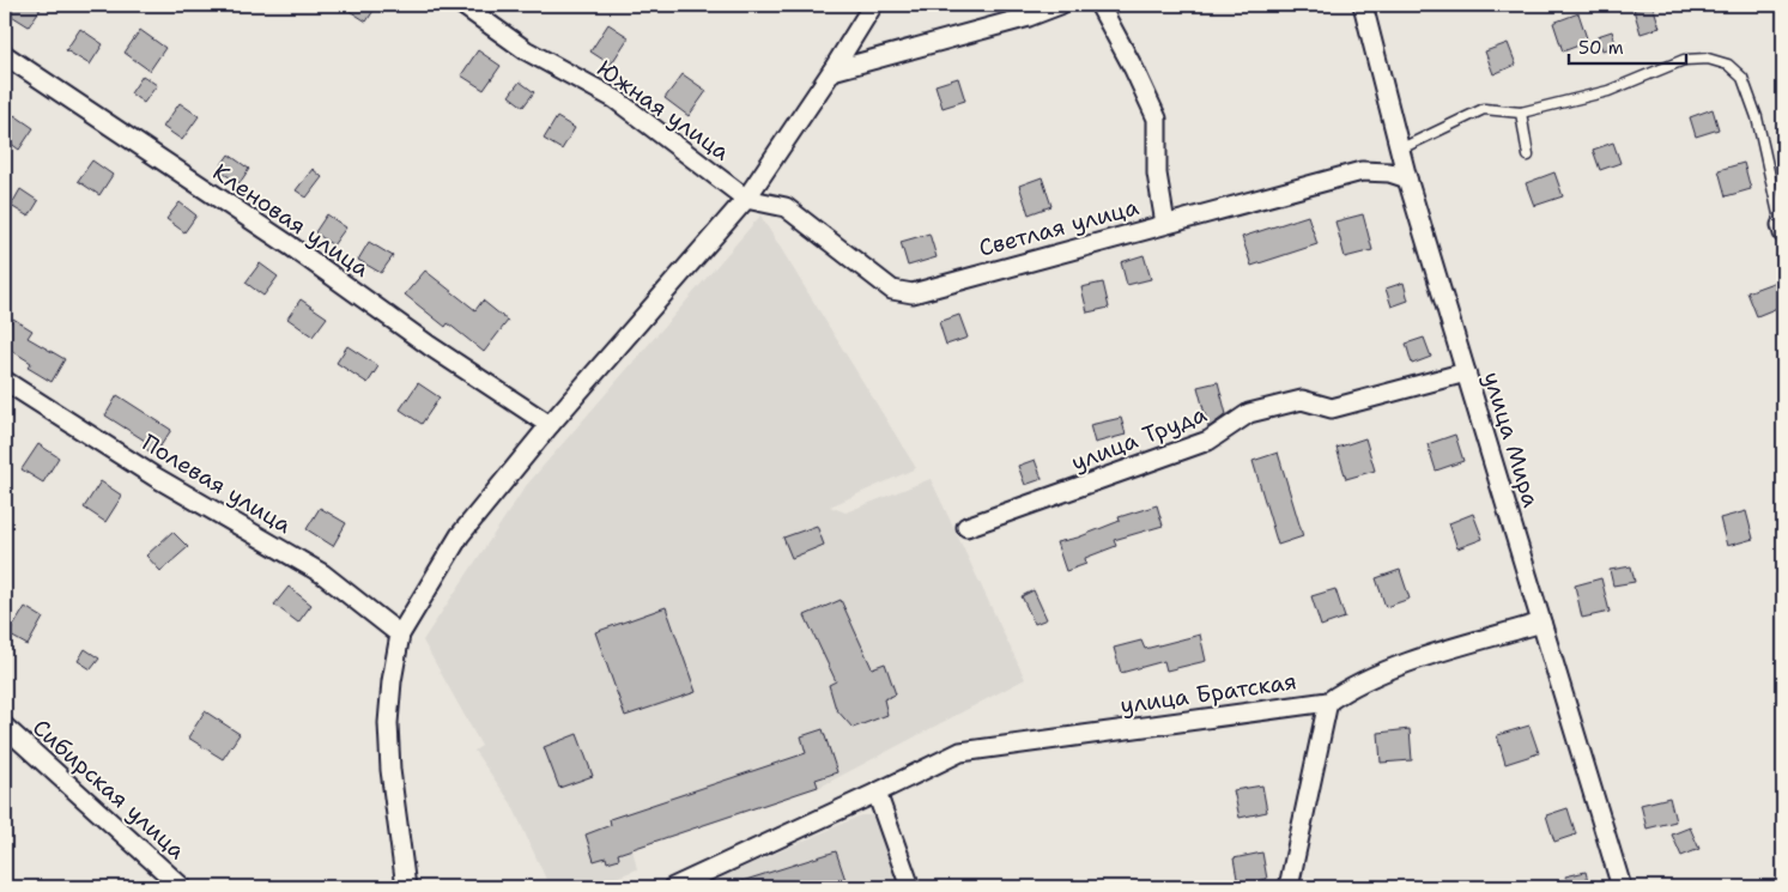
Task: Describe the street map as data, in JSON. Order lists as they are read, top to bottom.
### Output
{
  "streets": {
    "street": [
      "Южная улица",
      "Кленовая улица",
      "Светлая улица",
      "улица Труда",
      "улица Мира",
      "Полевая улица",
      "улица Братская",
      "Сибирская улица"
    ]
  },
  "crossings": [
    ["Южная улица", "Светлая улица"],
    ["Светлая улица", "улица Мира"],
    ["улица Труда", "улица Мира"],
    ["улица Мира", "улица Братская"]
  ],
  "scale_bar": "50 m"
}
